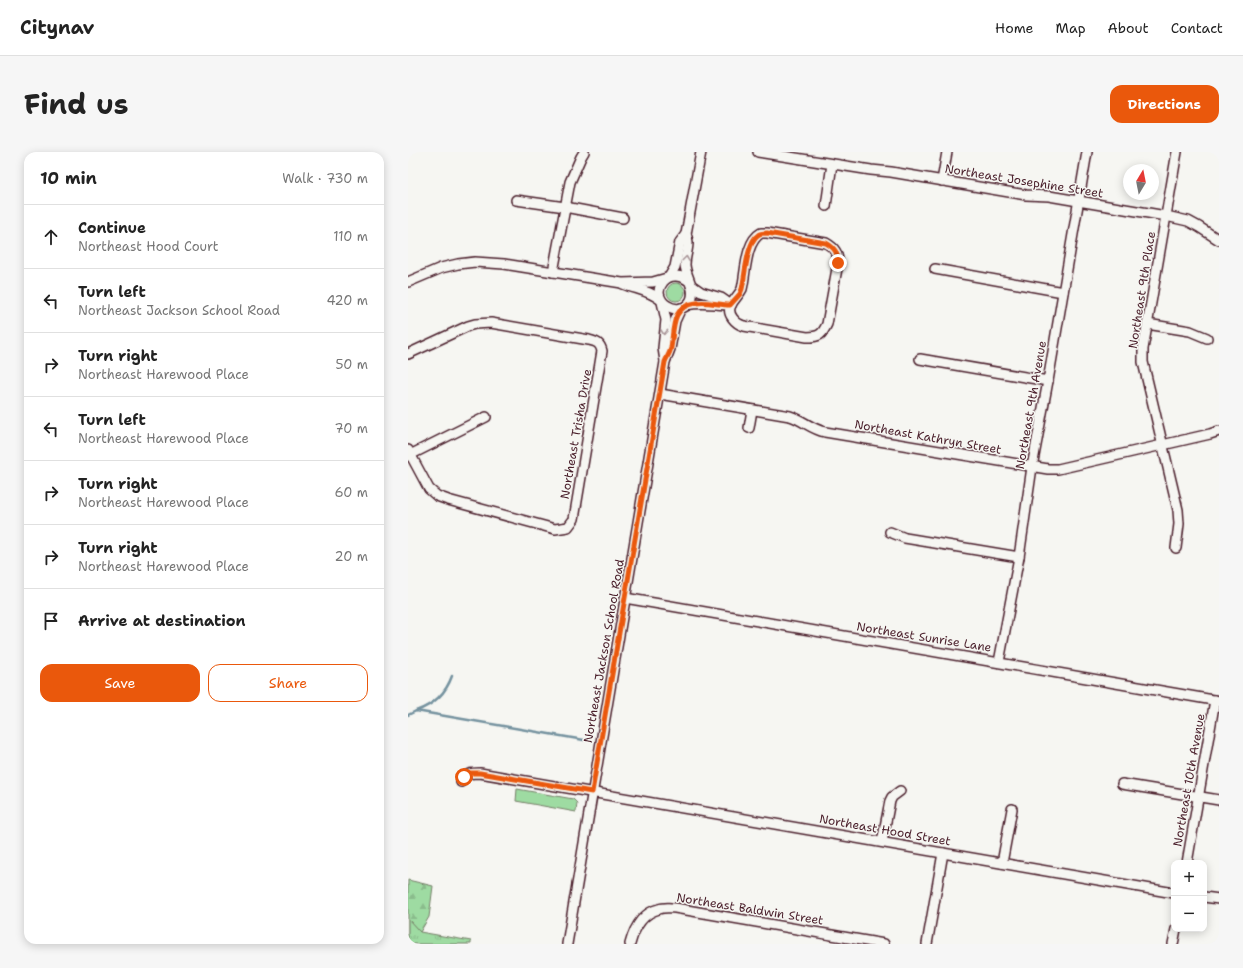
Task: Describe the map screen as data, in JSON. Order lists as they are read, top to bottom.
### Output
{
  "streets": {
    "street": [
      "Northeast Josephine Street",
      "Northeast 9th Place",
      "Northeast 9th Avenue",
      "Northeast Trisha Drive",
      "Northeast Kathryn Street",
      "Northeast Sunrise Lane",
      "Northeast Jackson School Road",
      "Northeast 10th Avenue",
      "Northeast Hood Street",
      "Northeast Baldwin Street"
    ]
  },
  "crossings": [
    ["Northeast Josephine Street", "Northeast 9th Place"],
    ["Northeast Josephine Street", "Northeast 9th Avenue"],
    ["Northeast 9th Place", "Northeast Kathryn Street"],
    ["Northeast 9th Avenue", "Northeast Kathryn Street"],
    ["Northeast 9th Avenue", "Northeast Sunrise Lane"],
    ["Northeast Kathryn Street", "Northeast Jackson School Road"],
    ["Northeast Sunrise Lane", "Northeast Jackson School Road"],
    ["Northeast Sunrise Lane", "Northeast 10th Avenue"],
    ["Northeast Jackson School Road", "Northeast Hood Street"]
  ],
  "north": "top",
  "page": {
    "header": "Citynav",
    "nav": [
      "Home",
      "Map",
      "About",
      "Contact"
    ],
    "title": "Find us",
    "buttons": [
      "Directions",
      ["Save", "Share"]
    ],
    "heading": ["10 min", "Walk · 730 m"],
    "list": [
      ["Continue", "Northeast Hood Court", "110 m"],
      ["Turn left", "Northeast Jackson School Road", "420 m"],
      ["Turn right", "Northeast Harewood Place", "50 m"],
      ["Turn left", "Northeast Harewood Place", "70 m"],
      ["Turn right", "Northeast Harewood Place", "60 m"],
      ["Turn right", "Northeast Harewood Place", "20 m"],
      "Arrive at destination"
    ],
    "map_buttons": ["+", "−"]
  }
}
